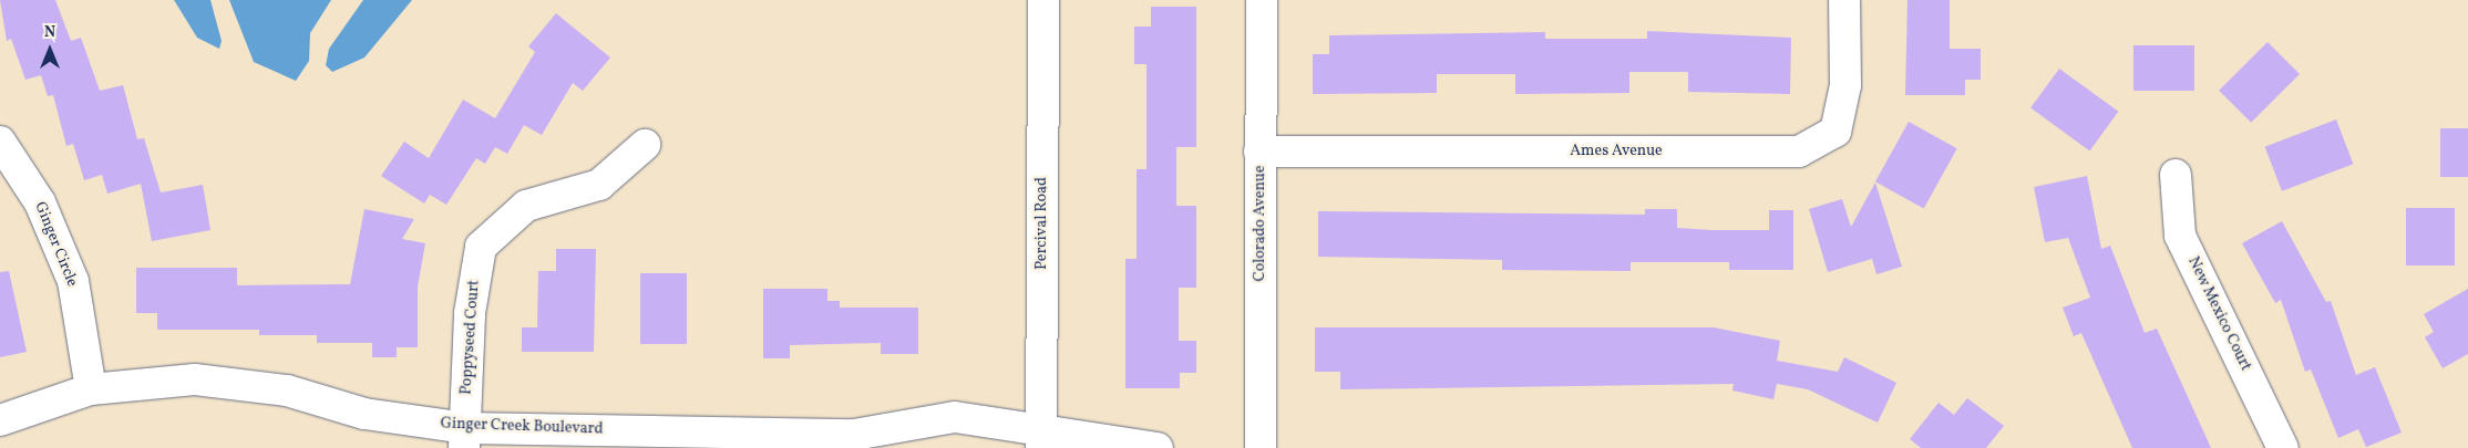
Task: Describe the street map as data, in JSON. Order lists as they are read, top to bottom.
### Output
{
  "streets": {
    "street": [
      "Ames Avenue",
      "Percival Road",
      "Colorado Avenue",
      "Ginger Circle",
      "New Mexico Court",
      "Poppyseed Court",
      "Ginger Creek Boulevard"
    ]
  },
  "crossings": [
    ["Ames Avenue", "Colorado Avenue"],
    ["Percival Road", "Ginger Creek Boulevard"],
    ["Ginger Circle", "Ginger Creek Boulevard"],
    ["Poppyseed Court", "Ginger Creek Boulevard"]
  ],
  "north": "top"
}
